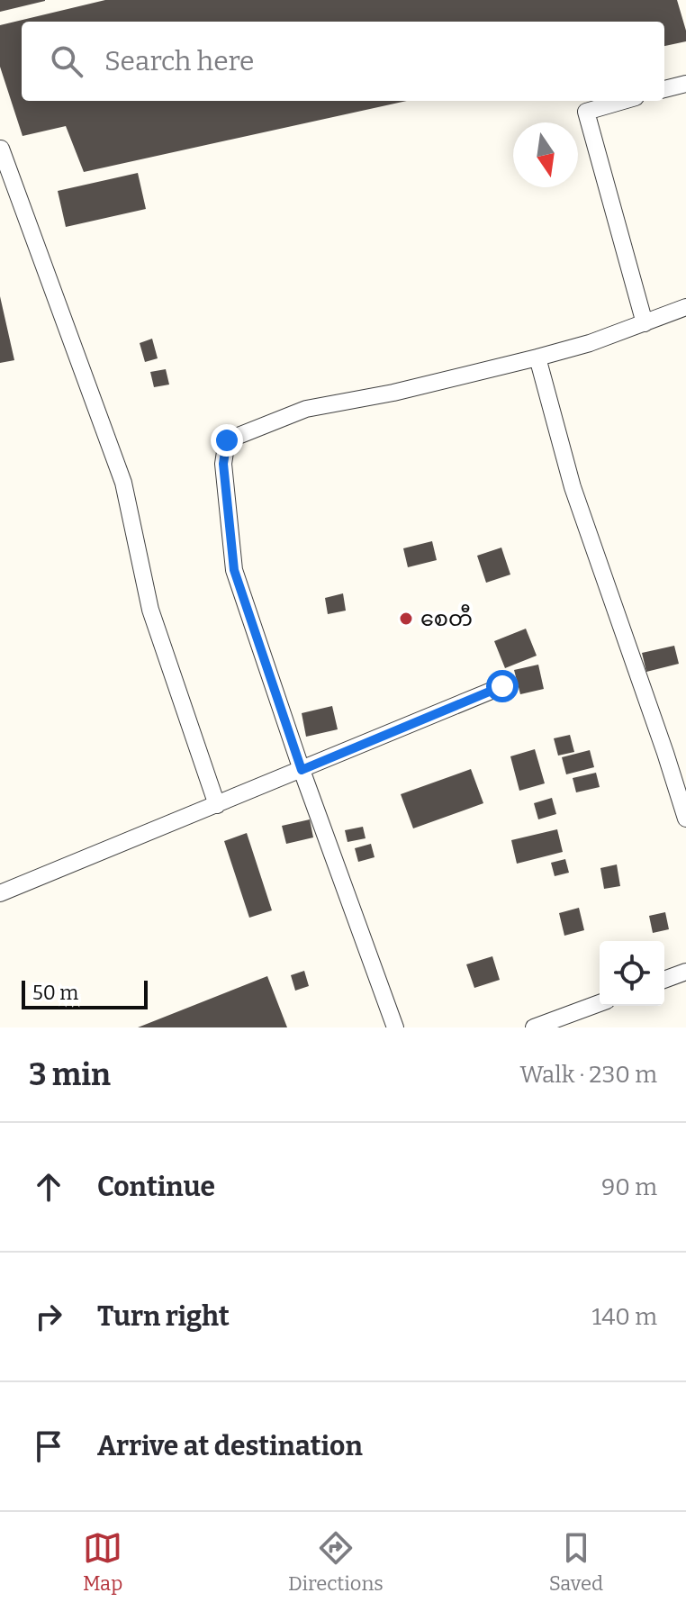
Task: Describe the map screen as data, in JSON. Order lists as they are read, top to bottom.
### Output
{
  "places": ["စေတီ"],
  "scale_bar": "50 m",
  "north": "bottom",
  "page": {
    "search": "Search here",
    "scale": "50 m",
    "heading": ["3 min", "Walk · 230 m"],
    "list": [
      ["Continue", "90 m"],
      ["Turn right", "140 m"],
      "Arrive at destination"
    ],
    "nav": ["Map", "Directions", "Saved"]
  }
}
